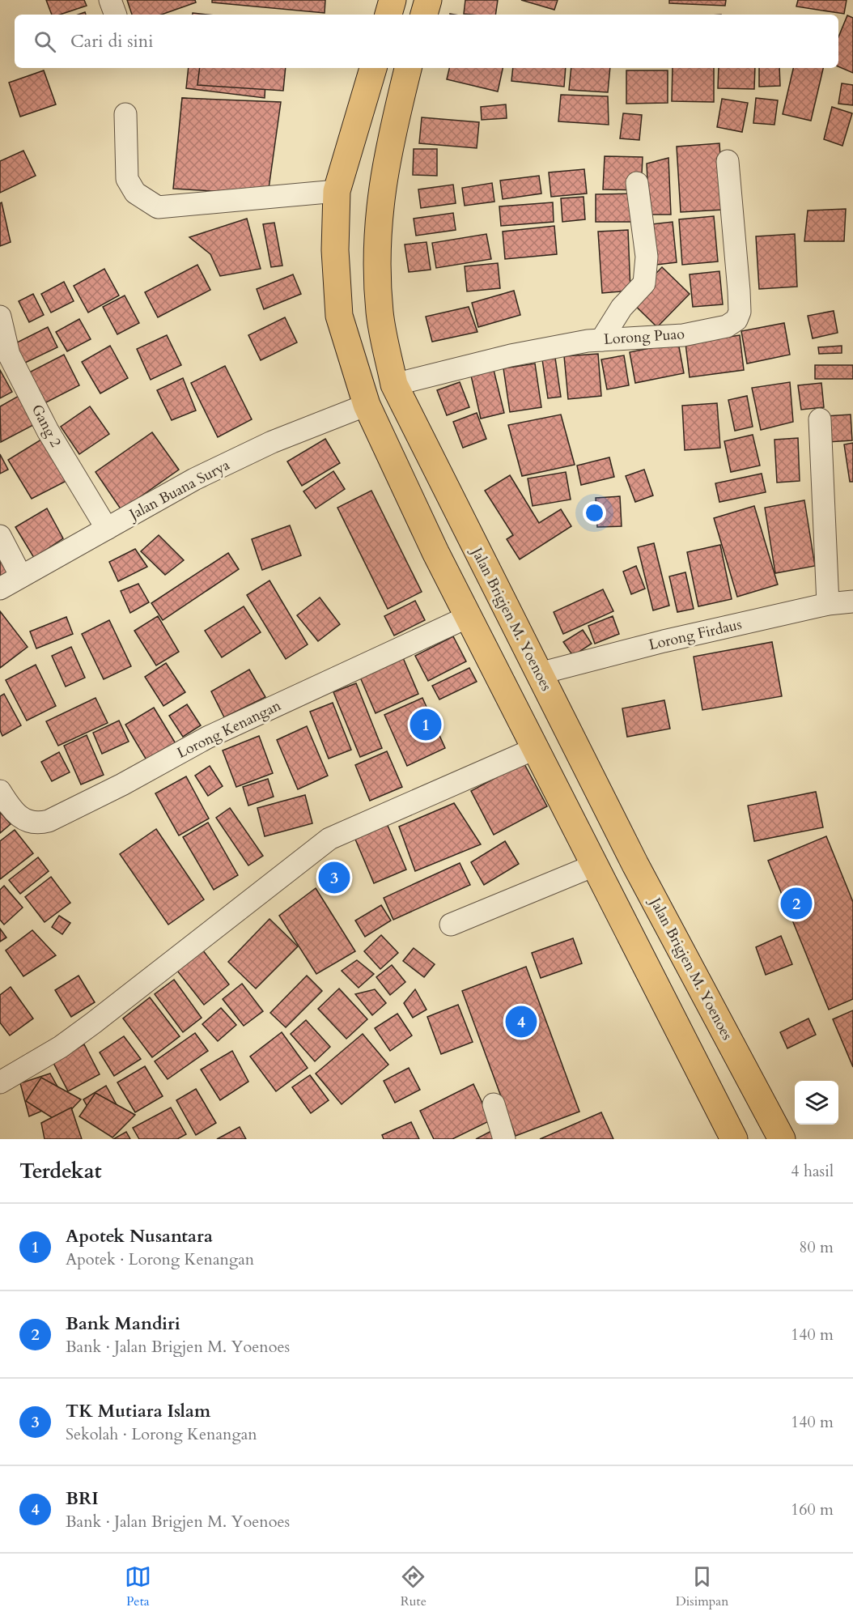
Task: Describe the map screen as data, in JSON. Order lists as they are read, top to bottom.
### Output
{
  "streets": {
    "main road": ["Jalan Brigjen M. Yoenoes"],
    "street": [
      "Lorong Puao",
      "Gang 2",
      "Jalan Buana Surya",
      "Lorong Firdaus",
      "Lorong Kenangan"
    ]
  },
  "crossings": [
    ["Lorong Puao", "Jalan Brigjen M. Yoenoes"],
    ["Gang 2", "Jalan Buana Surya"],
    ["Jalan Brigjen M. Yoenoes", "Lorong Firdaus"]
  ],
  "page": {
    "search": "Cari di sini",
    "pins": [
      "1",
      "3",
      "2",
      "4"
    ],
    "heading": ["Terdekat", "4 hasil"],
    "list": [
      {
        "mark": "1",
        "name": "Apotek Nusantara",
        "note": "Apotek · Lorong Kenangan",
        "value": "80 m"
      },
      {
        "mark": "2",
        "name": "Bank Mandiri",
        "note": "Bank · Jalan Brigjen M. Yoenoes",
        "value": "140 m"
      },
      {
        "mark": "3",
        "name": "TK Mutiara Islam",
        "note": "Sekolah · Lorong Kenangan",
        "value": "140 m"
      },
      {
        "mark": "4",
        "name": "BRI",
        "note": "Bank · Jalan Brigjen M. Yoenoes",
        "value": "160 m"
      }
    ],
    "nav": ["Peta", "Rute", "Disimpan"]
  }
}
